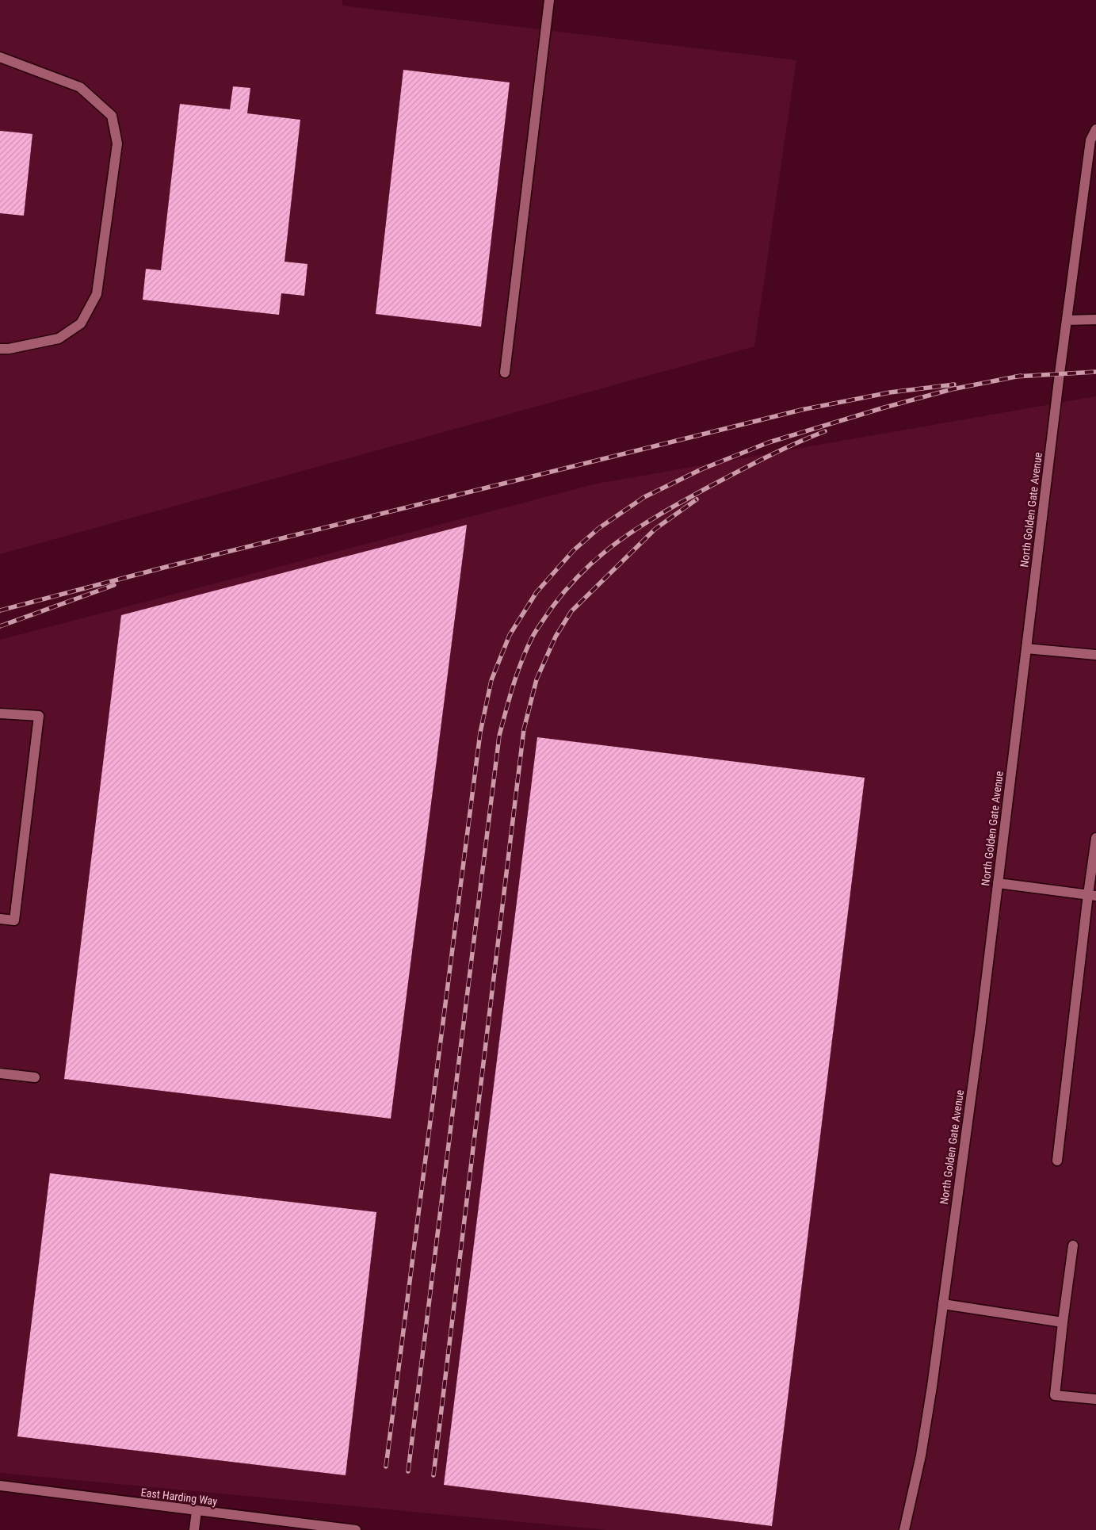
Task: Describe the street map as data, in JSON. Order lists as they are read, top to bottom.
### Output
{
  "streets": {
    "street": ["North Golden Gate Avenue", "East Harding Way"]
  }
}
